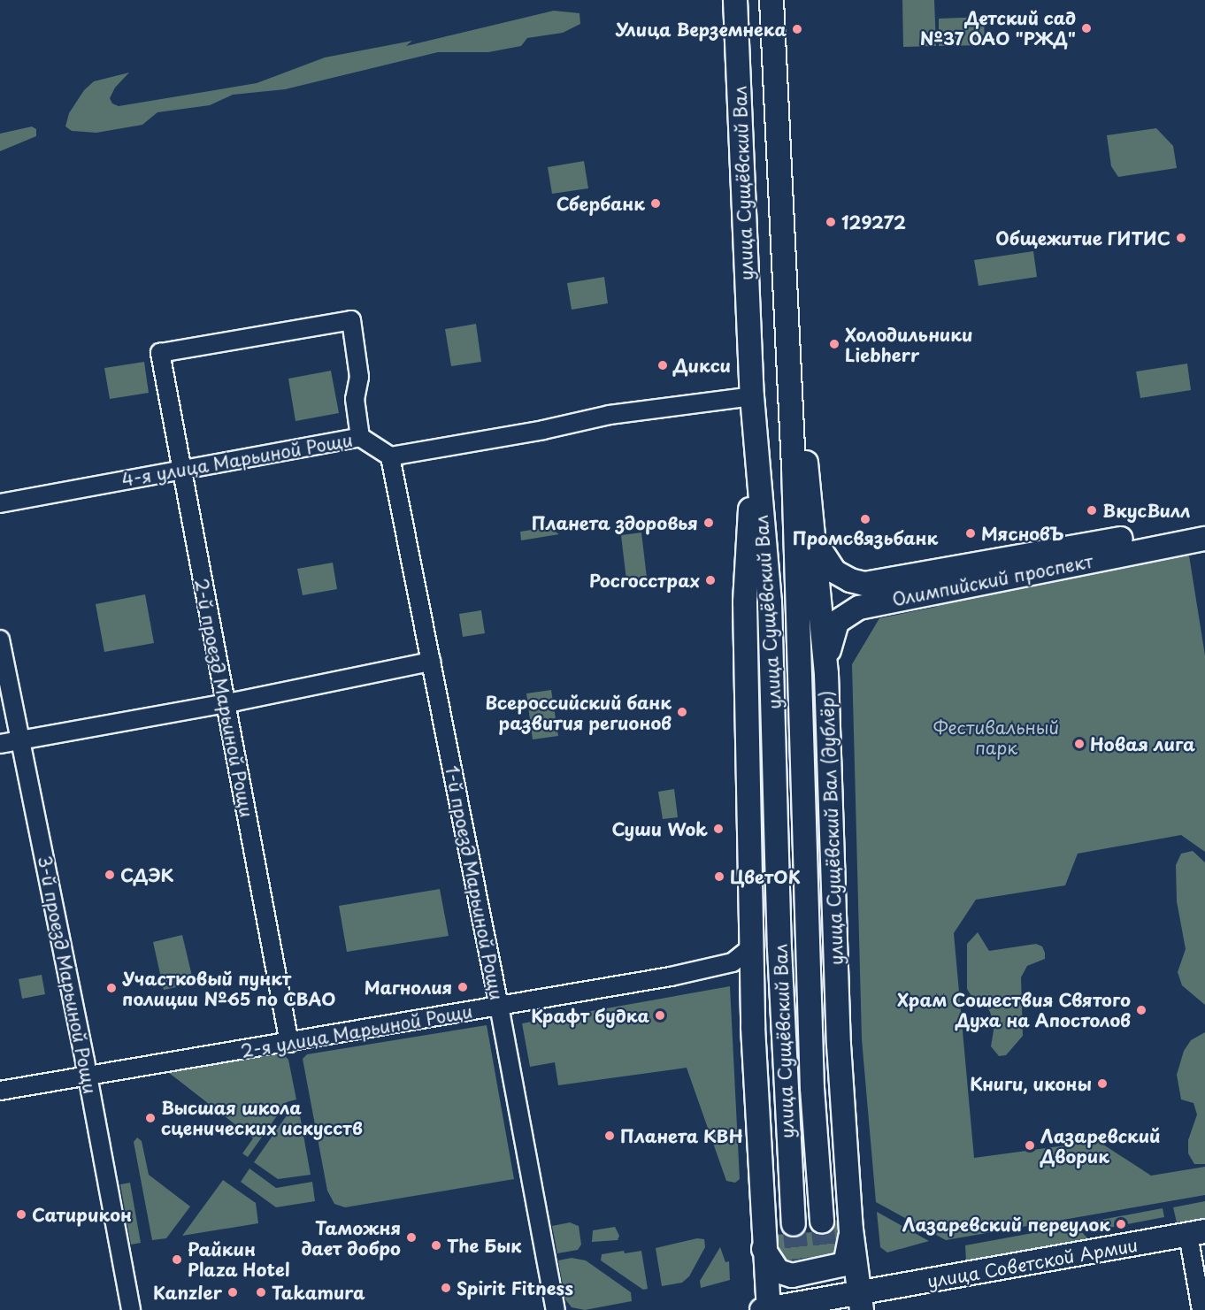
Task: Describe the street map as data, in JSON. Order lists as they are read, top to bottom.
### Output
{
  "streets": {
    "main road": [
      "улица Сущёвский Вал",
      "Олимпийский проспект",
      "улица Сущёвский Вал (дублёр)",
      "улица Советской Армии"
    ],
    "street": [
      "4-я улица Марьиной Рощи",
      "2-й проезд Марьиной Рощи",
      "1-й проезд Марьиной Рощи",
      "3-й проезд Марьиной Рощи",
      "2-я улица Марьиной Рощи"
    ]
  },
  "crossings": [
    ["улица Сущёвский Вал", "улица Сущёвский Вал (дублёр)"],
    ["4-я улица Марьиной Рощи", "2-й проезд Марьиной Рощи"],
    ["4-я улица Марьиной Рощи", "1-й проезд Марьиной Рощи"],
    ["Олимпийский проспект", "улица Сущёвский Вал (дублёр)"],
    ["2-й проезд Марьиной Рощи", "2-я улица Марьиной Рощи"],
    ["улица Сущёвский Вал (дублёр)", "улица Советской Армии"],
    ["1-й проезд Марьиной Рощи", "2-я улица Марьиной Рощи"],
    ["3-й проезд Марьиной Рощи", "2-я улица Марьиной Рощи"]
  ],
  "parks": ["Фестивальный парк"],
  "places": [
    "Детский сад №37 ОАО \"РЖД\"",
    "Улица Верземнека",
    "Сбербанк",
    "129272",
    "Общежитие ГИТИС",
    "Холодильники Liebherr",
    "Дикси",
    "ВкусВилл",
    "Промсвязьбанк",
    "Планета здоровья",
    "МясновЪ",
    "Росгосстрах",
    "Всероссийский банк развития регионов",
    "Новая лига",
    "Суши Wok",
    "СДЭК",
    "ЦветОК",
    "Магнолия",
    "Участковый пункт полиции №65 по СВАО",
    "Храм Сошествия Святого Духа на Апостолов",
    "Крафт будка",
    "Книги, иконы",
    "Высшая школа сценических искусств",
    "Планета КВН",
    "Лазаревский Дворик",
    "Сатирикон",
    "Лазаревский переулок",
    "Таможня дает добро",
    "The Бык",
    "Райкин Plaza Hotel",
    "Spirit Fitness",
    "Kanzler",
    "Takamura"
  ]
}
